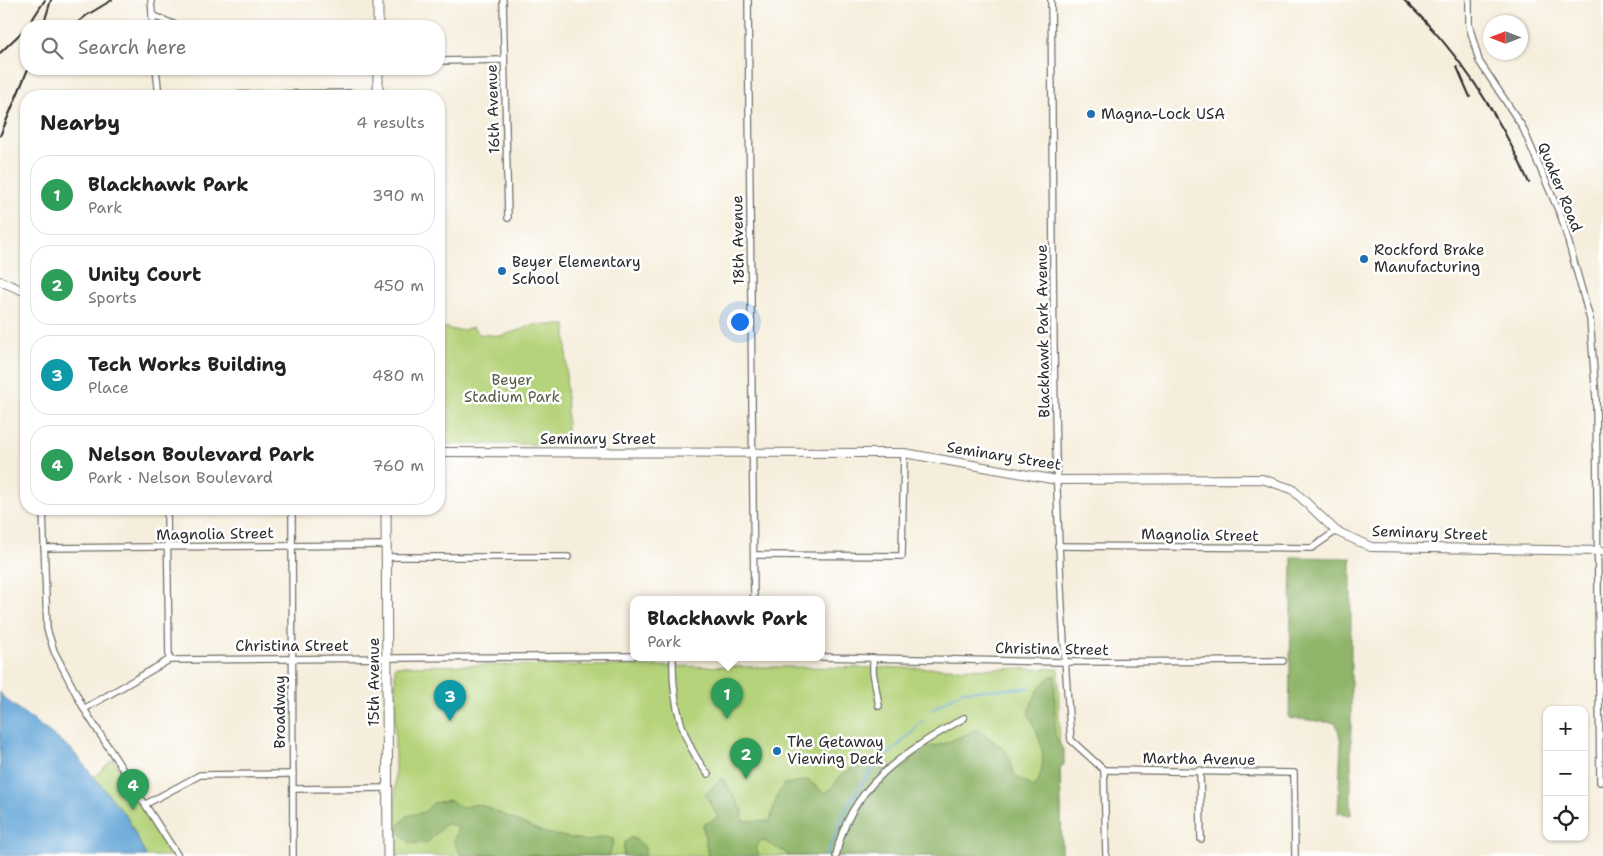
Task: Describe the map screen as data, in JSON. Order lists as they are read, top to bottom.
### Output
{
  "streets": {
    "main road": ["15th Avenue"],
    "street": [
      "16th Avenue",
      "Quaker Road",
      "18th Avenue",
      "Blackhawk Park Avenue",
      "Seminary Street",
      "Magnolia Street",
      "Christina Street",
      "Broadway",
      "Martha Avenue"
    ]
  },
  "crossings": [
    ["Quaker Road", "Seminary Street"],
    ["18th Avenue", "Seminary Street"],
    ["Blackhawk Park Avenue", "Seminary Street"],
    ["Blackhawk Park Avenue", "Magnolia Street"],
    ["Blackhawk Park Avenue", "Christina Street"],
    ["Blackhawk Park Avenue", "Martha Avenue"],
    ["Seminary Street", "Magnolia Street"],
    ["Magnolia Street", "15th Avenue"],
    ["Magnolia Street", "Broadway"],
    ["Christina Street", "15th Avenue"],
    ["Christina Street", "Broadway"]
  ],
  "parks": ["Beyer Stadium Park"],
  "places": [
    "Magna-Lock USA",
    "Rockford Brake Manufacturing",
    "Beyer Elementary School",
    "The Getaway Viewing Deck"
  ],
  "north": "left",
  "page": {
    "search": "Search here",
    "heading": ["Nearby", "4 results"],
    "list": [
      {
        "mark": "1",
        "name": "Blackhawk Park",
        "note": "Park",
        "value": "390 m"
      },
      {
        "mark": "2",
        "name": "Unity Court",
        "note": "Sports",
        "value": "450 m"
      },
      {
        "mark": "3",
        "name": "Tech Works Building",
        "note": "Place",
        "value": "480 m"
      },
      {
        "mark": "4",
        "name": "Nelson Boulevard Park",
        "note": "Park · Nelson Boulevard",
        "value": "760 m"
      }
    ],
    "popup": ["Blackhawk Park", "Park"],
    "pins": [
      "1",
      "3",
      "2",
      "4"
    ],
    "map_buttons": ["+", "−"]
  }
}
